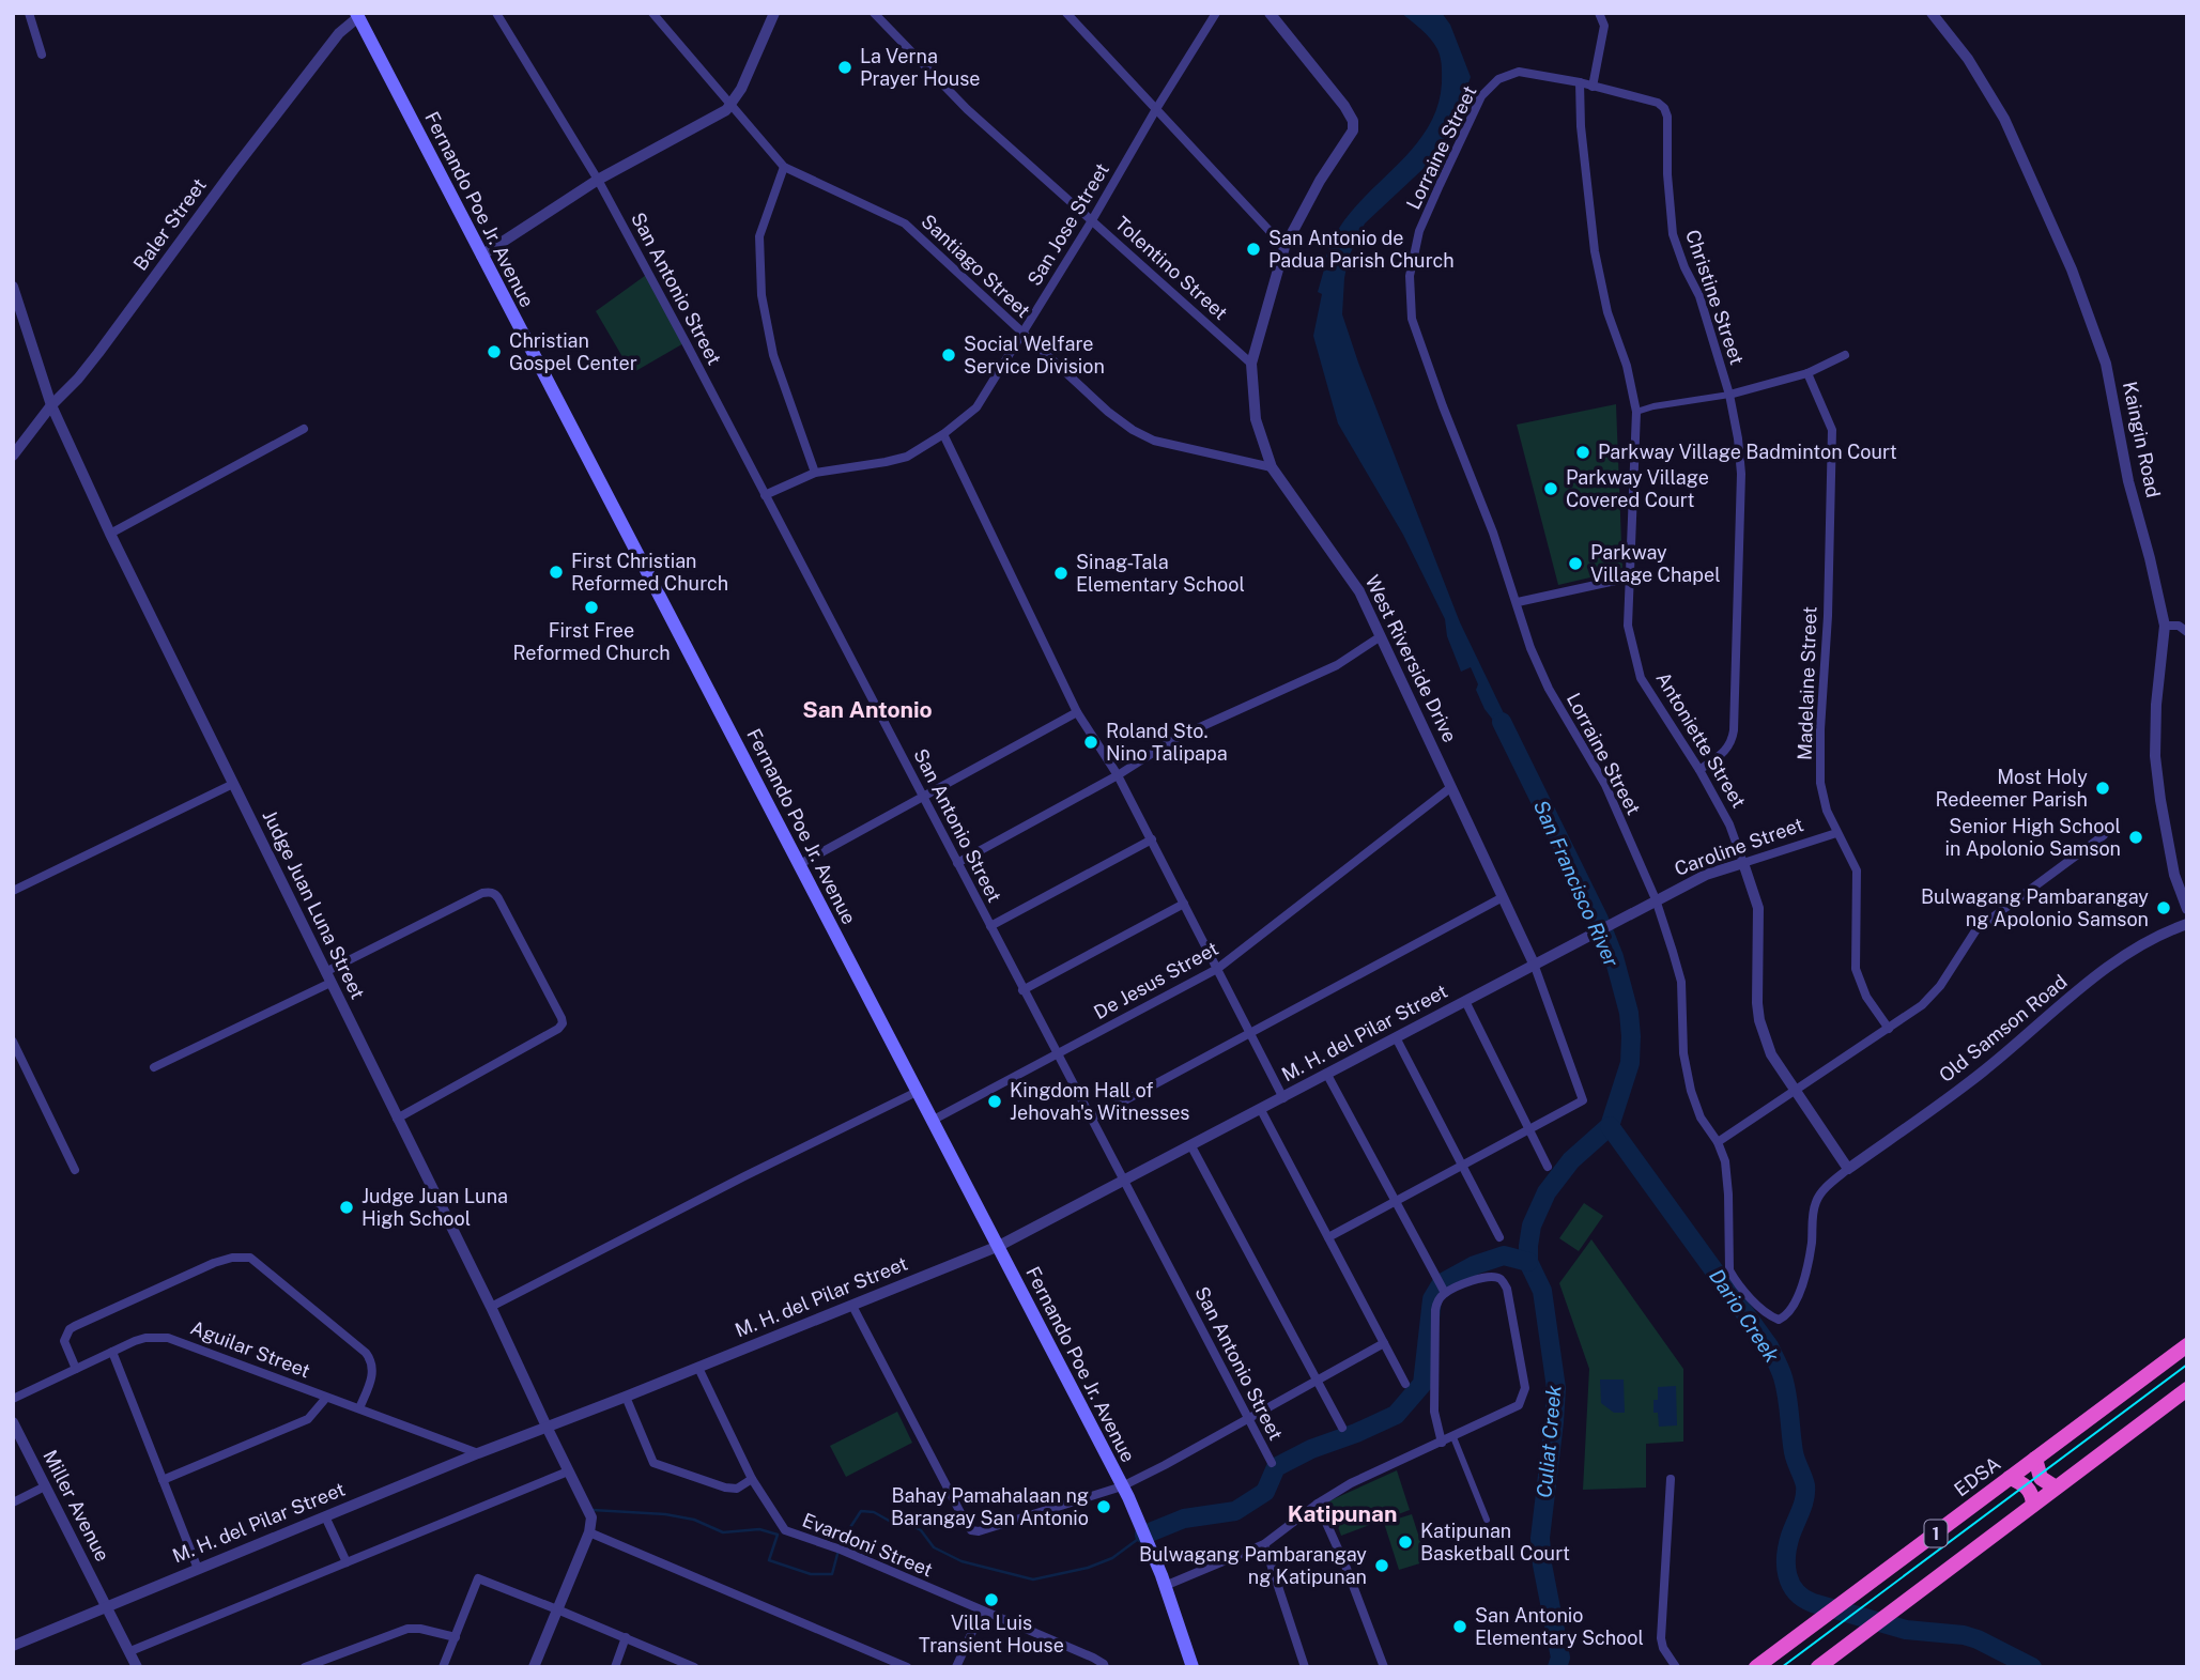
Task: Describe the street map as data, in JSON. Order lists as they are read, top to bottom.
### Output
{
  "streets": {
    "highway": ["EDSA", "1"],
    "main road": ["Fernando Poe Jr. Avenue"],
    "street": [
      "Lorraine Street",
      "Baler Street",
      "San Jose Street",
      "Santiago Street",
      "Tolentino Street",
      "San Antonio Street",
      "Christine Street",
      "Kaingin Road",
      "West Riverside Drive",
      "Madelaine Street",
      "Antoniette Street",
      "Caroline Street",
      "Judge Juan Luna Street",
      "De Jesus Street",
      "Old Samson Road",
      "M. H. del Pilar Street",
      "Aguilar Street",
      "Miller Avenue",
      "Evardoni Street"
    ]
  },
  "crossings": [
    ["Lorraine Street", "Antoniette Street"],
    ["Lorraine Street", "Caroline Street"],
    ["Lorraine Street", "Old Samson Road"],
    ["Fernando Poe Jr. Avenue", "Baler Street"],
    ["Fernando Poe Jr. Avenue", "De Jesus Street"],
    ["Fernando Poe Jr. Avenue", "M. H. del Pilar Street"],
    ["Baler Street", "Judge Juan Luna Street"],
    ["San Jose Street", "Santiago Street"],
    ["San Jose Street", "Tolentino Street"],
    ["San Jose Street", "San Antonio Street"],
    ["Santiago Street", "West Riverside Drive"],
    ["Tolentino Street", "West Riverside Drive"],
    ["San Antonio Street", "De Jesus Street"],
    ["San Antonio Street", "M. H. del Pilar Street"],
    ["Christine Street", "Antoniette Street"],
    ["West Riverside Drive", "De Jesus Street"],
    ["West Riverside Drive", "M. H. del Pilar Street"],
    ["Madelaine Street", "Caroline Street"],
    ["Antoniette Street", "Caroline Street"],
    ["Antoniette Street", "Old Samson Road"],
    ["Caroline Street", "M. H. del Pilar Street"],
    ["Judge Juan Luna Street", "M. H. del Pilar Street"],
    ["M. H. del Pilar Street", "Aguilar Street"],
    ["M. H. del Pilar Street", "Miller Avenue"],
    ["M. H. del Pilar Street", "Evardoni Street"]
  ],
  "districts": ["San Antonio", "Katipunan"],
  "water": ["San Francisco River", "Dario Creek", "Culiat Creek"],
  "places": [
    "La Verna Prayer House",
    "San Antonio de Padua Parish Church",
    "Christian Gospel Center",
    "Social Welfare Service Division",
    "Parkway Village Badminton Court",
    "Parkway Village Covered Court",
    "Parkway Village Chapel",
    "First Christian Reformed Church",
    "Sinag-Tala Elementary School",
    "First Free Reformed Church",
    "Roland Sto. Nino Talipapa",
    "Most Holy Redeemer Parish",
    "Senior High School in Apolonio Samson",
    "Bulwagang Pambarangay ng Apolonio Samson",
    "Kingdom Hall of Jehovah's Witnesses",
    "Judge Juan Luna High School",
    "Bahay Pamahalaan ng Barangay San Antonio",
    "Katipunan Basketball Court",
    "Bulwagang Pambarangay ng Katipunan",
    "Villa Luis Transient House",
    "San Antonio Elementary School"
  ]
}
